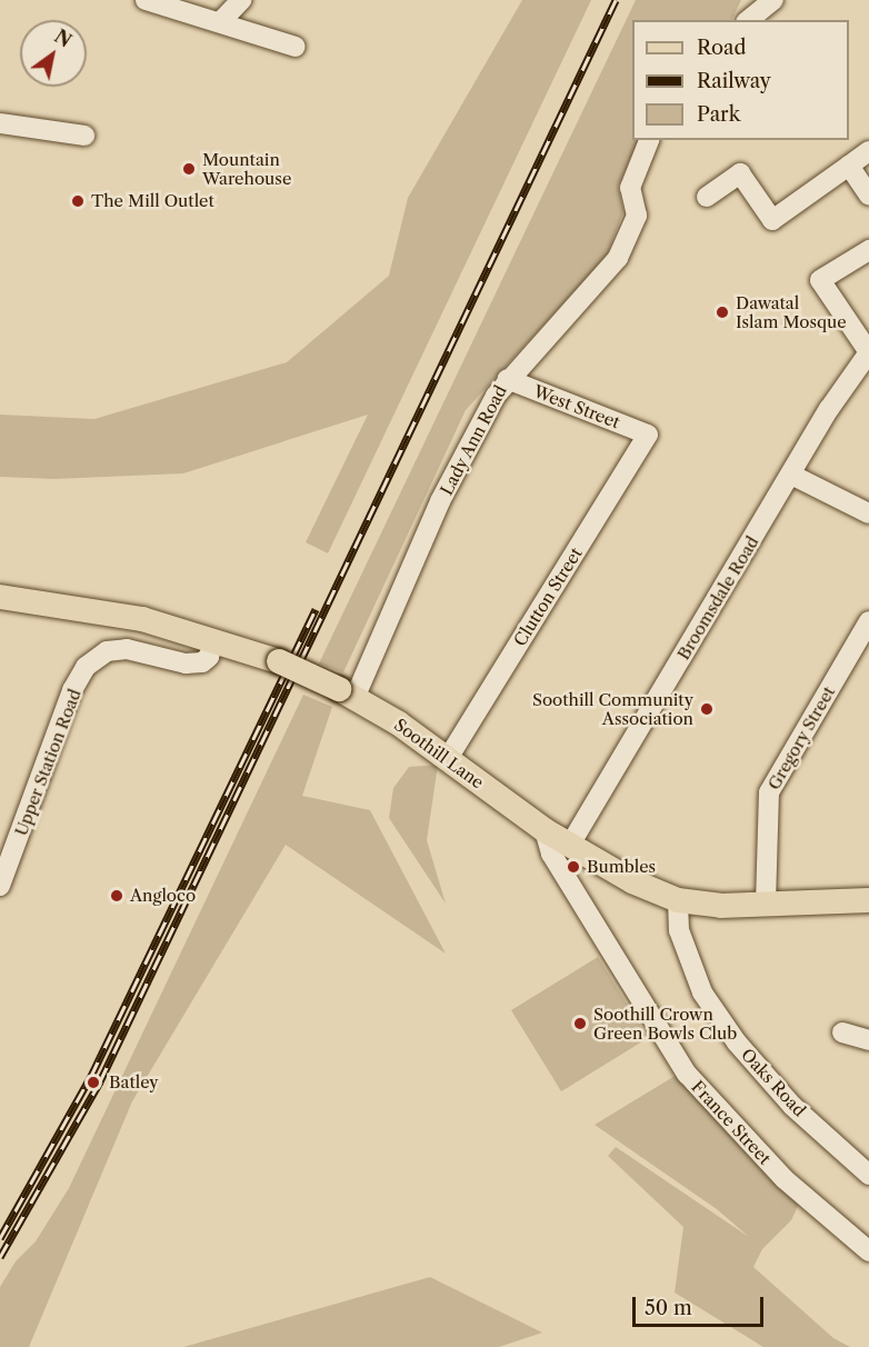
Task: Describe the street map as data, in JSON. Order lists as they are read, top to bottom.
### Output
{
  "streets": {
    "main road": ["Soothill Lane"],
    "street": [
      "West Street",
      "Lady Ann Road",
      "Clutton Street",
      "Broomsdale Road",
      "Gregory Street",
      "Upper Station Road",
      "Oaks Road",
      "France Street"
    ]
  },
  "crossings": [
    ["West Street", "Lady Ann Road"],
    ["West Street", "Clutton Street"],
    ["Lady Ann Road", "Soothill Lane"],
    ["Clutton Street", "Soothill Lane"],
    ["Broomsdale Road", "Soothill Lane"],
    ["Gregory Street", "Soothill Lane"],
    ["Soothill Lane", "Upper Station Road"],
    ["Soothill Lane", "Oaks Road"],
    ["Soothill Lane", "France Street"]
  ],
  "places": [
    "Mountain Warehouse",
    "The Mill Outlet",
    "Dawatal Islam Mosque",
    "Soothill Community Association",
    "Bumbles",
    "Angloco",
    "Soothill Crown Green Bowls Club",
    "Batley"
  ],
  "legend": ["Road", "Railway", "Park"],
  "scale_bar": "50 m",
  "north": "top right"
}
